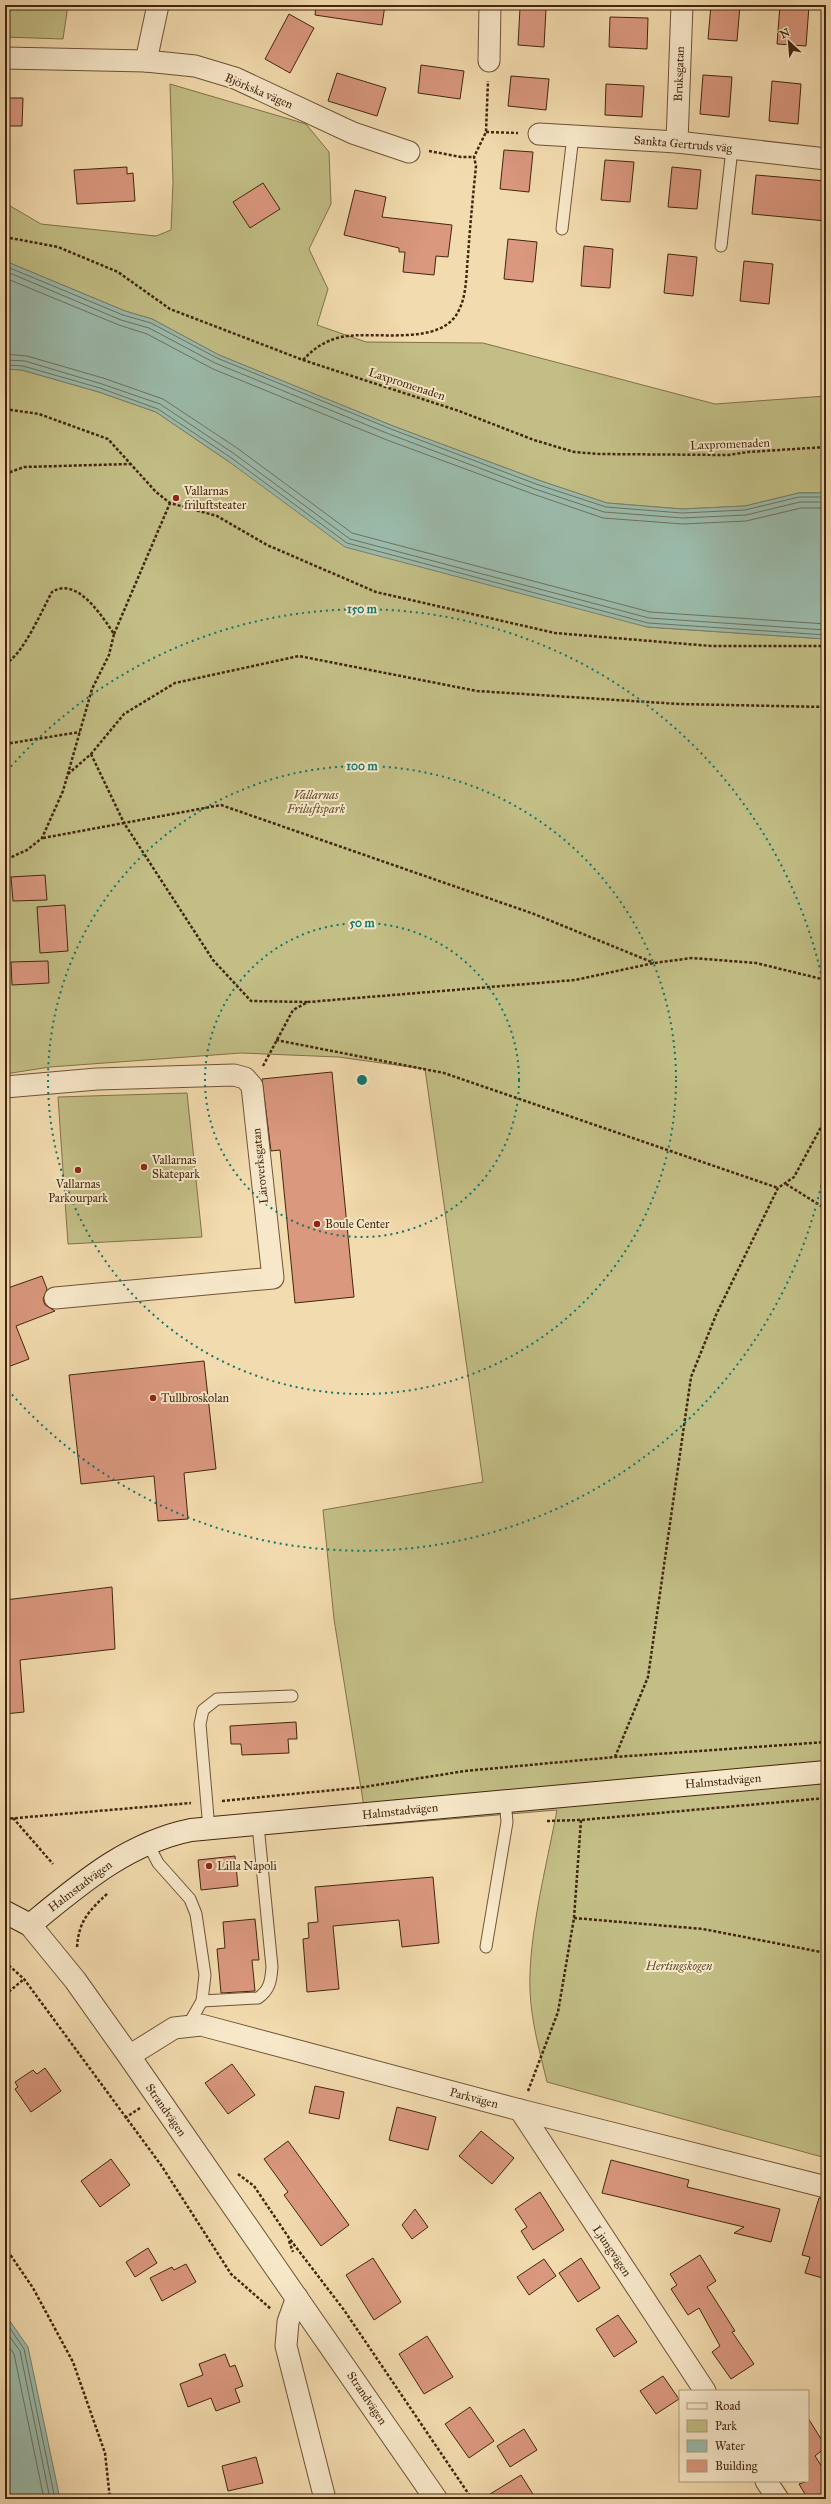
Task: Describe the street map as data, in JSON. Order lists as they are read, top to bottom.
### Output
{
  "streets": {
    "main road": ["Halmstadvägen", "Strandvägen"],
    "street": [
      "Bruksgatan",
      "Björkska vägen",
      "Sankta Gertruds väg",
      "Läroverksgatan",
      "Parkvägen",
      "Ljungvägen"
    ],
    "path": ["Laxpromenaden"]
  },
  "crossings": [
    ["Bruksgatan", "Sankta Gertruds väg"],
    ["Halmstadvägen", "Strandvägen"],
    ["Parkvägen", "Strandvägen"],
    ["Parkvägen", "Ljungvägen"]
  ],
  "parks": ["Vallarnas Friluftspark", "Hertingskogen"],
  "places": [
    "Vallarnas friluftsteater",
    "Vallarnas Skatepark",
    "Vallarnas Parkourpark",
    "Boule Center",
    "Tullbroskolan",
    "Lilla Napoli"
  ],
  "legend": [
    "Road",
    "Park",
    "Water",
    "Building"
  ],
  "north": "top left",
  "rings": ["150 m", "100 m", "50 m"]
}
